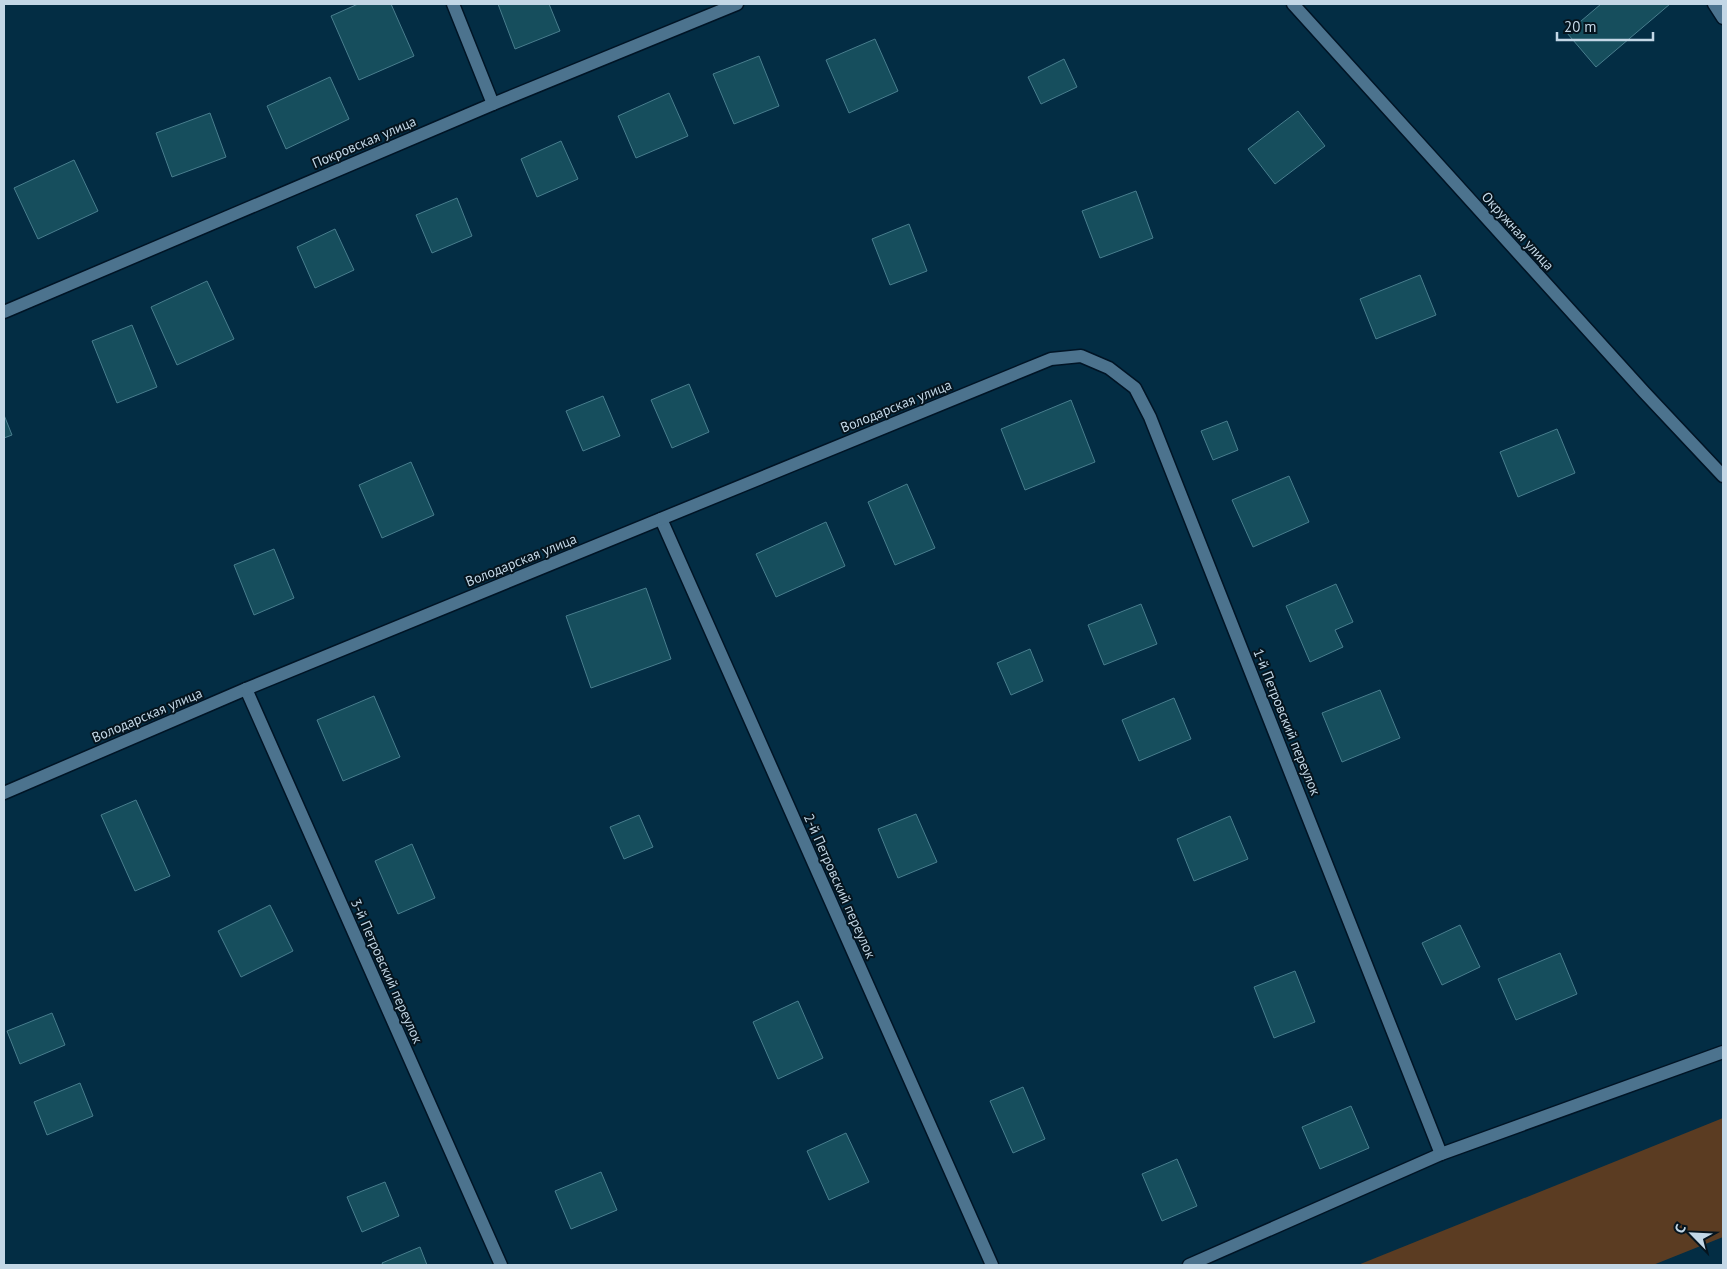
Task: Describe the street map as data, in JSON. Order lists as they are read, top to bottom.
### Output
{
  "streets": {
    "street": [
      "Покровская улица",
      "Окружная улица",
      "Володарская улица",
      "1-й Петровский переулок",
      "2-й Петровский переулок",
      "3-й Петровский переулок"
    ]
  },
  "crossings": [
    ["Володарская улица", "1-й Петровский переулок"],
    ["Володарская улица", "2-й Петровский переулок"],
    ["Володарская улица", "3-й Петровский переулок"]
  ],
  "scale_bar": "20 m",
  "north": "top left"
}
